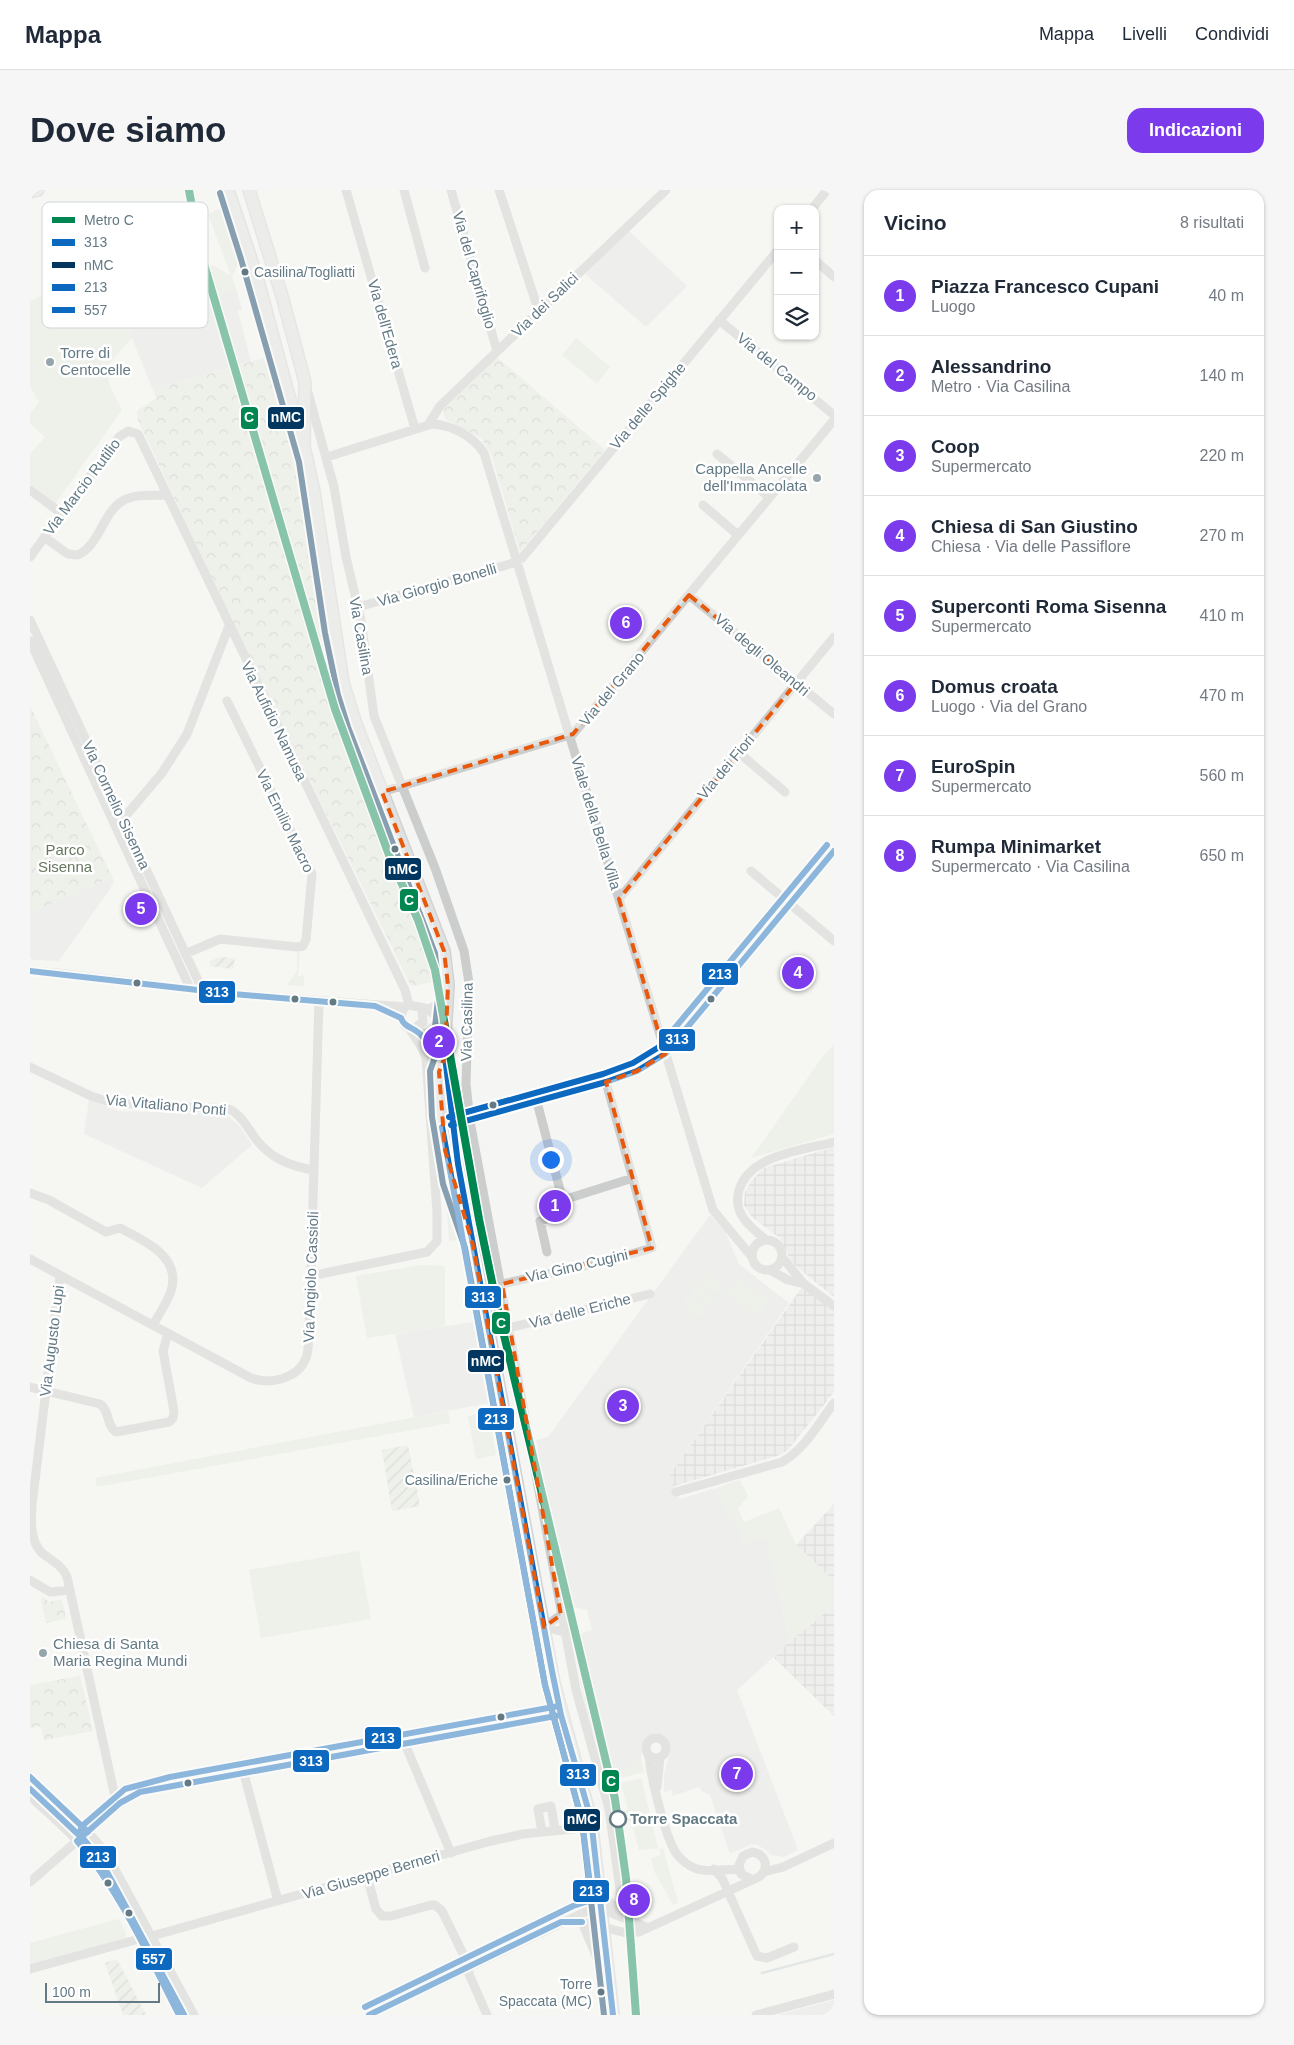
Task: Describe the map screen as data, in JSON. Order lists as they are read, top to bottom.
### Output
{
  "streets": {
    "main road": ["Via Casilina"],
    "street": [
      "Via del Caprifoglio",
      "Via dei Salici",
      "Via dell'Edera",
      "Via del Campo",
      "Via delle Spighe",
      "Via Marcio Rutilio",
      "Via Giorgio Bonelli",
      "Via degli Oleandri",
      "Via del Grano",
      "Via Aufidio Namusa",
      "Via dei Fiori",
      "Via Cornelio Sisenna",
      "Via Emilio Macro",
      "Viale della Bella Villa",
      "Via Vitaliano Ponti",
      "Via Gino Cugini",
      "Via Angiolo Cassioli",
      "Via delle Eriche",
      "Via Augusto Lupi",
      "Via Giuseppe Berneri"
    ]
  },
  "crossings": [
    ["Via del Caprifoglio", "Via dei Salici"],
    ["Via dei Salici", "Viale della Bella Villa"],
    ["Via dell'Edera", "Viale della Bella Villa"],
    ["Via del Campo", "Via delle Spighe"],
    ["Via delle Spighe", "Via Giorgio Bonelli"],
    ["Via delle Spighe", "Viale della Bella Villa"],
    ["Via Marcio Rutilio", "Via Aufidio Namusa"],
    ["Via Giorgio Bonelli", "Via Casilina"],
    ["Via Giorgio Bonelli", "Viale della Bella Villa"],
    ["Via Casilina", "Via del Grano"],
    ["Via Casilina", "Via Gino Cugini"],
    ["Via Casilina", "Via delle Eriche"],
    ["Via Casilina", "Via Giuseppe Berneri"],
    ["Via degli Oleandri", "Via del Grano"],
    ["Via degli Oleandri", "Via dei Fiori"],
    ["Via del Grano", "Viale della Bella Villa"],
    ["Via dei Fiori", "Viale della Bella Villa"],
    ["Via Cornelio Sisenna", "Via Emilio Macro"],
    ["Via Vitaliano Ponti", "Via Angiolo Cassioli"],
    ["Via Angiolo Cassioli", "Via Augusto Lupi"]
  ],
  "parks": ["Parco Sisenna"],
  "places": [
    "Casilina/Togliatti",
    "Torre di Centocelle",
    "Cappella Ancelle dell'Immacolata",
    "Casilina/Eriche",
    "Chiesa di Santa Maria Regina Mundi",
    "Torre Spaccata",
    "Torre Spaccata (MC)"
  ],
  "lines": [
    "metro line C",
    "transit line nMC",
    "transit line 213",
    "transit line 313",
    "transit line 557"
  ],
  "legend": [
    "Metro C",
    "313",
    "nMC",
    "213",
    "557"
  ],
  "scale_bar": "100 m",
  "page": {
    "header": "Mappa",
    "nav": ["Mappa", "Livelli", "Condividi"],
    "buttons": "Indicazioni",
    "title": "Dove siamo",
    "heading": ["Vicino", "8 risultati"],
    "map_buttons": ["+", "−"],
    "list": [
      {
        "mark": "1",
        "name": "Piazza Francesco Cupani",
        "note": "Luogo",
        "value": "40 m"
      },
      {
        "mark": "2",
        "name": "Alessandrino",
        "note": "Metro · Via Casilina",
        "value": "140 m"
      },
      {
        "mark": "3",
        "name": "Coop",
        "note": "Supermercato",
        "value": "220 m"
      },
      {
        "mark": "4",
        "name": "Chiesa di San Giustino",
        "note": "Chiesa · Via delle Passiflore",
        "value": "270 m"
      },
      {
        "mark": "5",
        "name": "Superconti Roma Sisenna",
        "note": "Supermercato",
        "value": "410 m"
      },
      {
        "mark": "6",
        "name": "Domus croata",
        "note": "Luogo · Via del Grano",
        "value": "470 m"
      },
      {
        "mark": "7",
        "name": "EuroSpin",
        "note": "Supermercato",
        "value": "560 m"
      },
      {
        "mark": "8",
        "name": "Rumpa Minimarket",
        "note": "Supermercato · Via Casilina",
        "value": "650 m"
      }
    ],
    "pins": [
      "6",
      "5",
      "4",
      "2",
      "1",
      "3",
      "7",
      "8"
    ],
    "scale": "100 m"
  }
}
